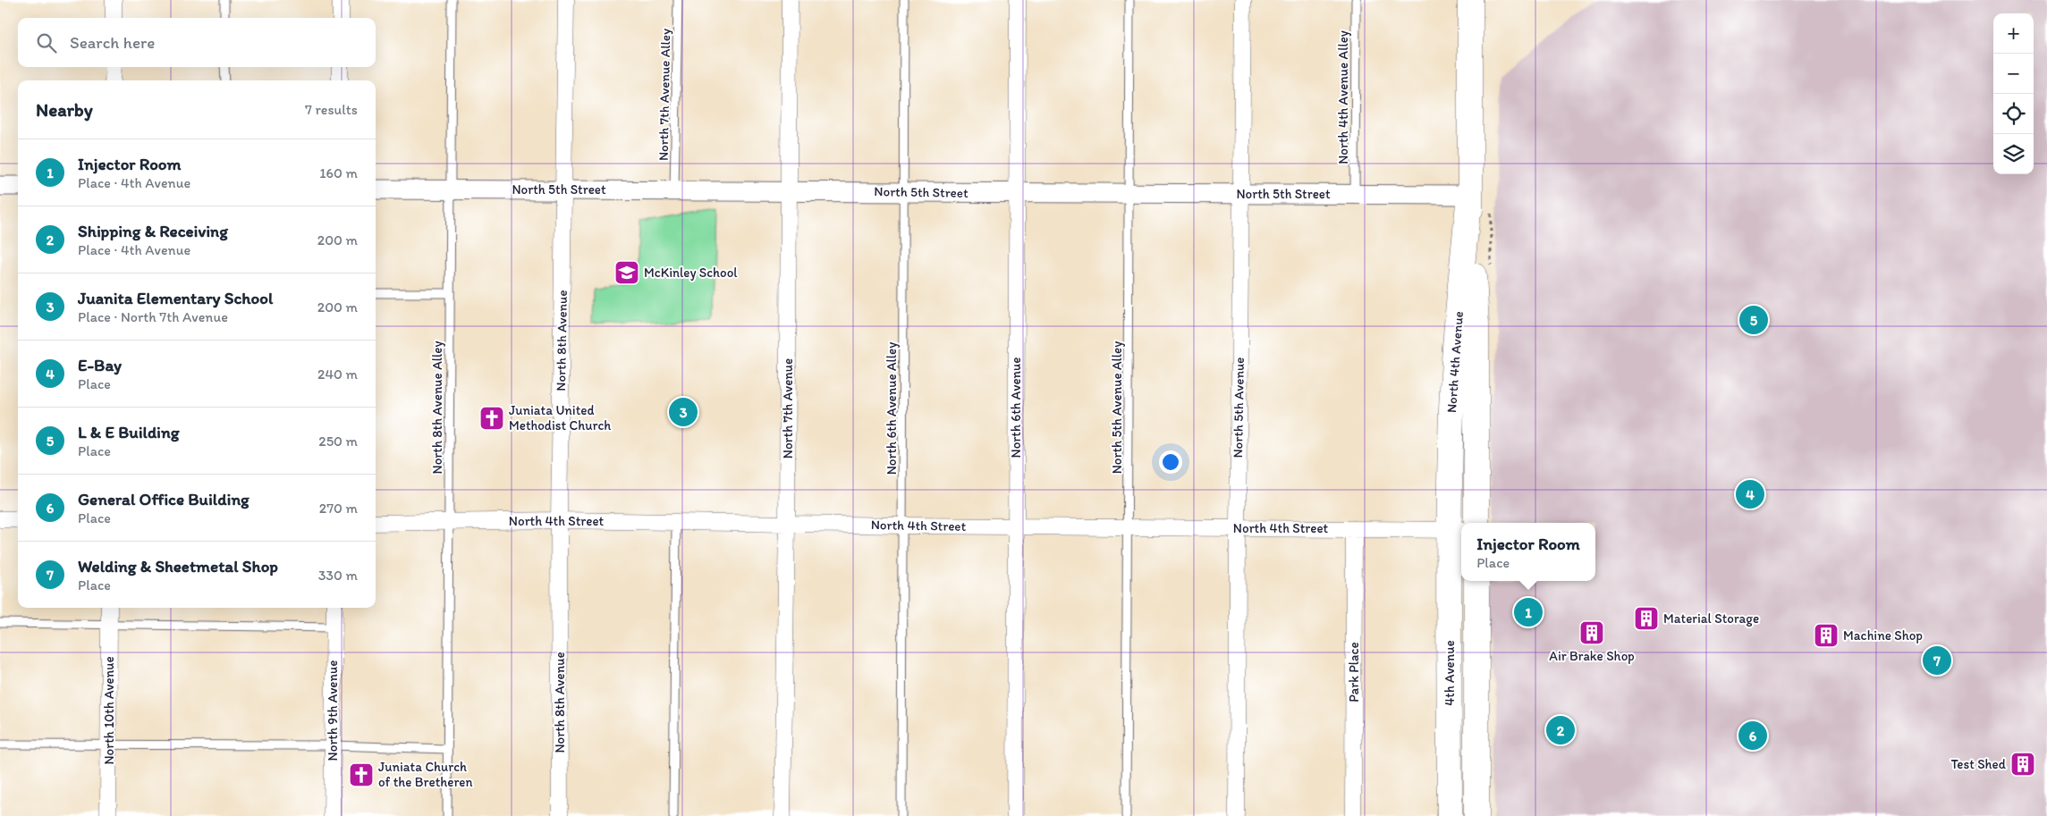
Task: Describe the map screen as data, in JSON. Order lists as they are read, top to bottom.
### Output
{
  "streets": {
    "main road": ["North 4th Avenue", "4th Avenue"],
    "street": [
      "North 5th Street",
      "North 8th Avenue",
      "North 6th Avenue",
      "North 5th Avenue",
      "North 7th Avenue",
      "North 4th Street",
      "Park Place",
      "North 10th Avenue",
      "North 9th Avenue"
    ],
    "lane": [
      "North 7th Avenue Alley",
      "North 4th Avenue Alley",
      "North 8th Avenue Alley",
      "North 5th Avenue Alley",
      "North 6th Avenue Alley"
    ]
  },
  "crossings": [
    ["North 7th Avenue Alley", "North 5th Street"],
    ["North 4th Avenue Alley", "North 5th Street"],
    ["North 5th Street", "North 8th Avenue"],
    ["North 5th Street", "North 4th Avenue"],
    ["North 5th Street", "North 8th Avenue Alley"],
    ["North 5th Street", "North 6th Avenue"],
    ["North 5th Street", "North 5th Avenue Alley"],
    ["North 5th Street", "North 5th Avenue"],
    ["North 5th Street", "North 7th Avenue"],
    ["North 5th Street", "North 6th Avenue Alley"],
    ["North 8th Avenue", "North 4th Street"],
    ["North 4th Avenue", "North 4th Street"],
    ["North 4th Avenue", "4th Avenue"],
    ["North 8th Avenue Alley", "North 4th Street"],
    ["North 6th Avenue", "North 4th Street"],
    ["North 5th Avenue Alley", "North 4th Street"],
    ["North 5th Avenue", "North 4th Street"],
    ["North 7th Avenue", "North 4th Street"],
    ["North 6th Avenue Alley", "North 4th Street"],
    ["North 4th Street", "Park Place"],
    ["North 4th Street", "4th Avenue"]
  ],
  "places": {
    "school or university": ["McKinley School"],
    "church": ["Juniata United Methodist Church", "Juniata Church of the Bretheren"],
    "building": [
      "Material Storage",
      "Air Brake Shop",
      "Machine Shop",
      "Test Shed"
    ]
  },
  "page": {
    "map_buttons": ["+", "−"],
    "search": "Search here",
    "heading": ["Nearby", "7 results"],
    "list": [
      {
        "mark": "1",
        "name": "Injector Room",
        "note": "Place · 4th Avenue",
        "value": "160 m"
      },
      {
        "mark": "2",
        "name": "Shipping & Receiving",
        "note": "Place · 4th Avenue",
        "value": "200 m"
      },
      {
        "mark": "3",
        "name": "Juanita Elementary School",
        "note": "Place · North 7th Avenue",
        "value": "200 m"
      },
      {
        "mark": "4",
        "name": "E-Bay",
        "note": "Place",
        "value": "240 m"
      },
      {
        "mark": "5",
        "name": "L & E Building",
        "note": "Place",
        "value": "250 m"
      },
      {
        "mark": "6",
        "name": "General Office Building",
        "note": "Place",
        "value": "270 m"
      },
      {
        "mark": "7",
        "name": "Welding & Sheetmetal Shop",
        "note": "Place",
        "value": "330 m"
      }
    ],
    "pins": [
      "5",
      "3",
      "4",
      "1",
      "7",
      "2",
      "6"
    ],
    "popup": ["Injector Room", "Place"]
  }
}
